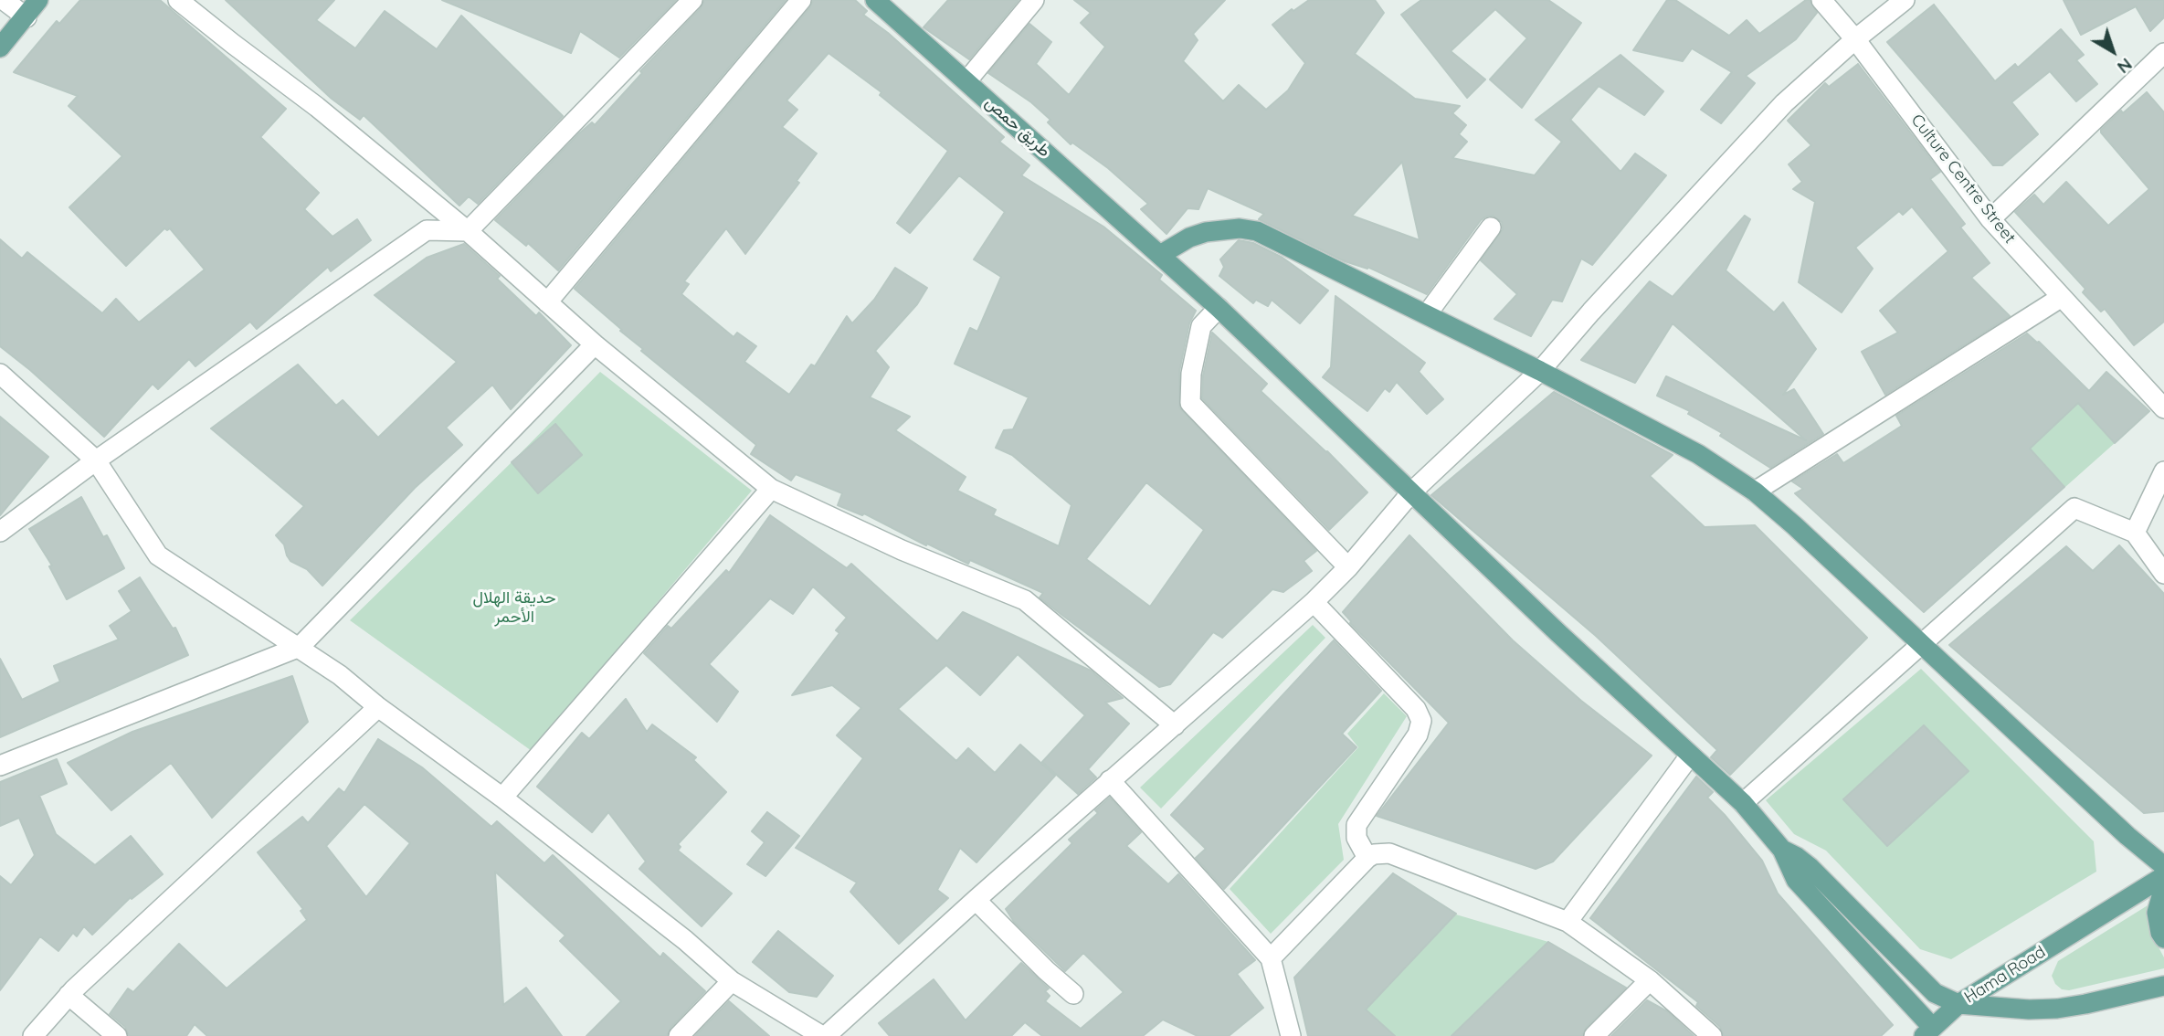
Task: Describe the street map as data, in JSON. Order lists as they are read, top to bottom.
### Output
{
  "streets": {
    "main road": ["طريق حمص", "Hama Road"],
    "street": ["Culture Centre Street"]
  },
  "parks": ["حديقة الهلال الأحمر"],
  "north": "bottom right"
}
